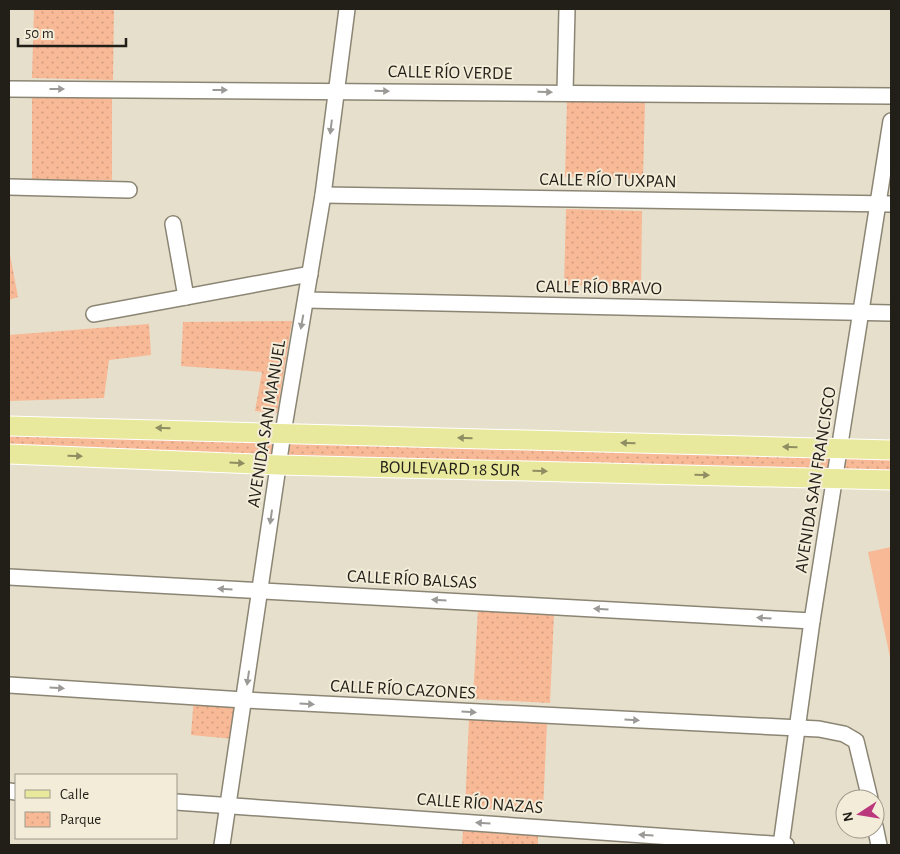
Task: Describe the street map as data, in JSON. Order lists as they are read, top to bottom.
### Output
{
  "streets": {
    "main road": ["BOULEVARD 18 SUR"],
    "street": [
      "CALLE RÍO VERDE",
      "CALLE RÍO TUXPAN",
      "CALLE RÍO BRAVO",
      "AVENIDA SAN MANUEL",
      "AVENIDA SAN FRANCISCO",
      "CALLE RÍO BALSAS",
      "CALLE RÍO CAZONES",
      "CALLE RÍO NAZAS"
    ]
  },
  "crossings": [
    ["CALLE RÍO VERDE", "AVENIDA SAN MANUEL"],
    ["CALLE RÍO TUXPAN", "AVENIDA SAN MANUEL"],
    ["CALLE RÍO TUXPAN", "AVENIDA SAN FRANCISCO"],
    ["CALLE RÍO BRAVO", "AVENIDA SAN MANUEL"],
    ["CALLE RÍO BRAVO", "AVENIDA SAN FRANCISCO"],
    ["AVENIDA SAN MANUEL", "BOULEVARD 18 SUR"],
    ["AVENIDA SAN MANUEL", "CALLE RÍO BALSAS"],
    ["AVENIDA SAN MANUEL", "CALLE RÍO CAZONES"],
    ["AVENIDA SAN MANUEL", "CALLE RÍO NAZAS"],
    ["BOULEVARD 18 SUR", "AVENIDA SAN FRANCISCO"],
    ["AVENIDA SAN FRANCISCO", "CALLE RÍO BALSAS"],
    ["AVENIDA SAN FRANCISCO", "CALLE RÍO CAZONES"],
    ["AVENIDA SAN FRANCISCO", "CALLE RÍO NAZAS"]
  ],
  "one_way": [
    "CALLE RÍO VERDE",
    "AVENIDA SAN MANUEL",
    "CALLE RÍO BALSAS",
    "CALLE RÍO CAZONES",
    "CALLE RÍO NAZAS"
  ],
  "legend": ["Calle", "Parque"],
  "scale_bar": "50 m",
  "north": "left"
}
